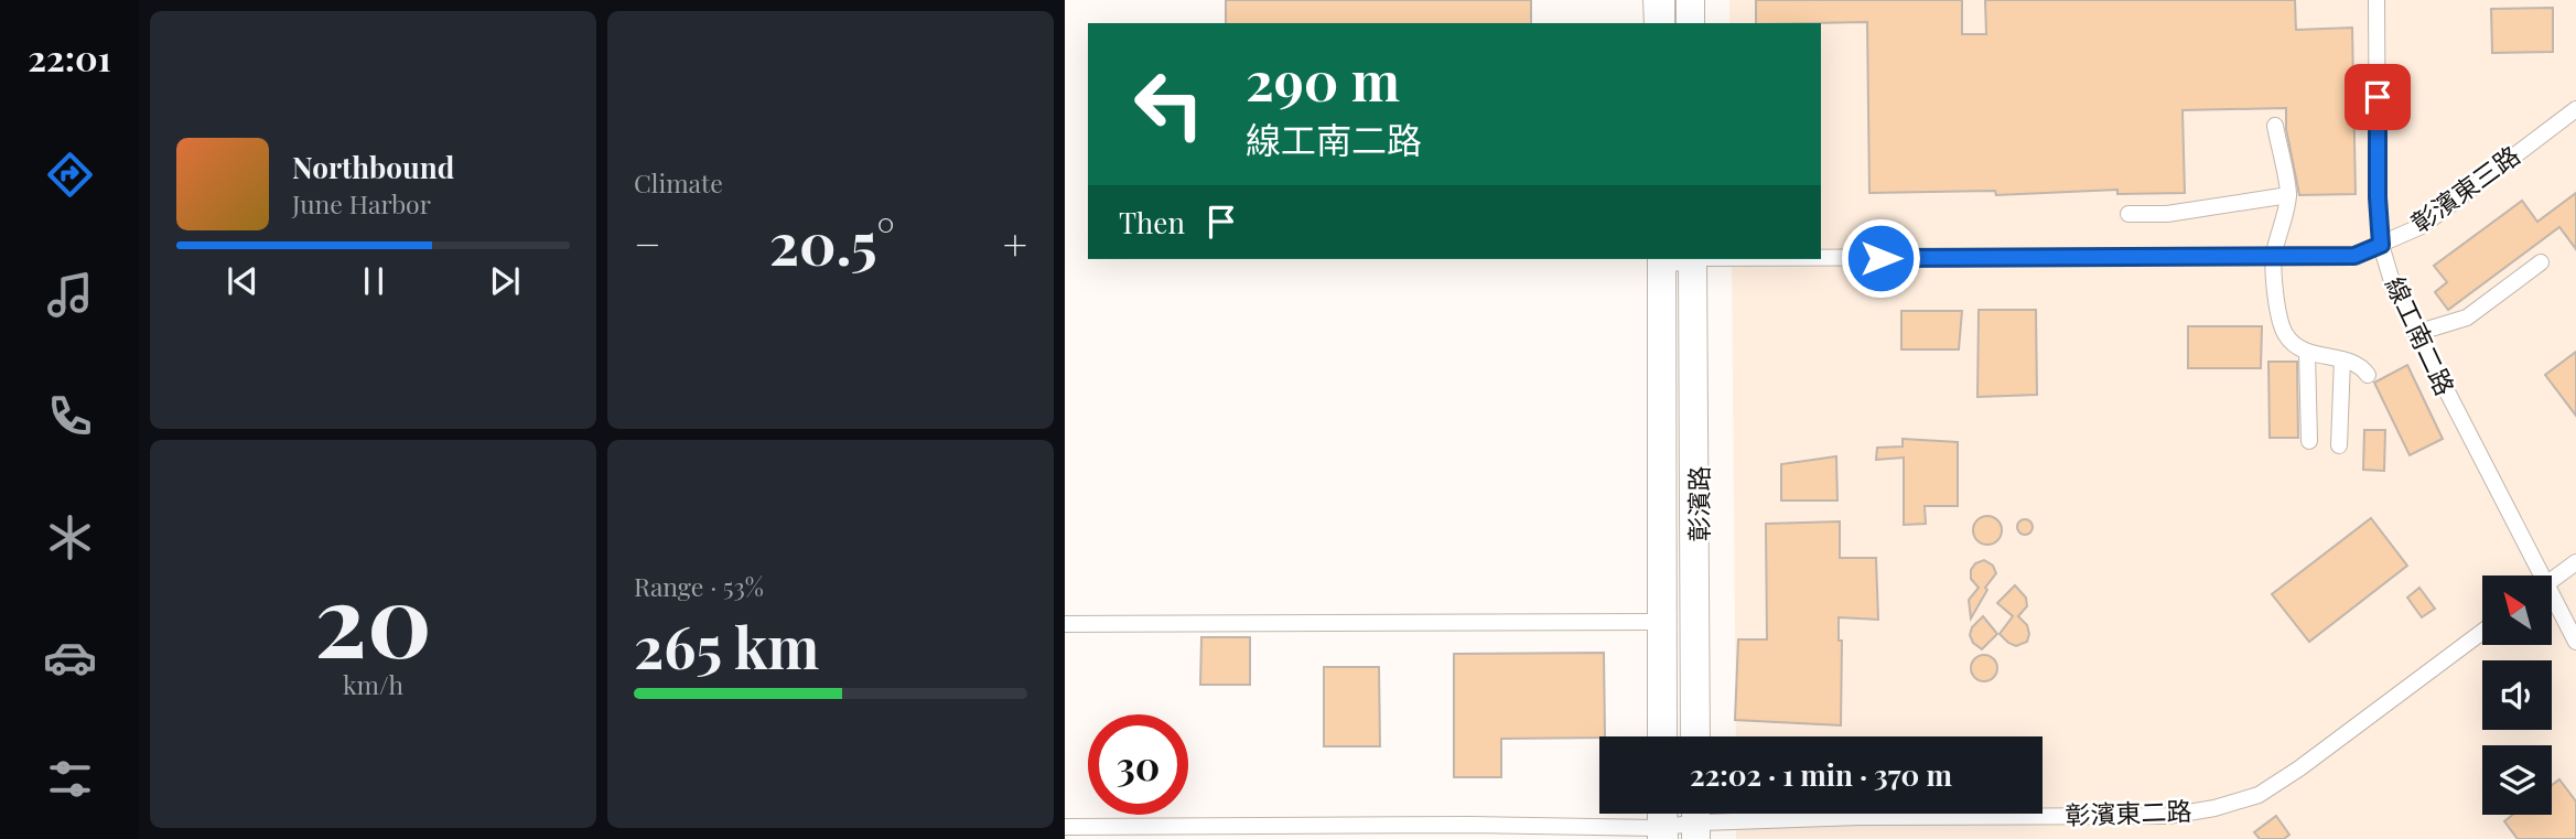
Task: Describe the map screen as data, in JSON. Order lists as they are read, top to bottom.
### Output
{
  "streets": {
    "street": [
      "彰濱東三路",
      "線工南二路",
      "彰濱路",
      "彰濱東二路"
    ]
  },
  "crossings": [
    ["彰濱東三路", "線工南二路"],
    ["彰濱東三路", "彰濱路"]
  ],
  "north": "top left",
  "page": {
    "tabs": "22:01",
    "tile": [
      "Climate",
      ["20", "km/h"],
      ["Range · 53%", "265 km"]
    ],
    "turn": ["290 m", "線工南二路"],
    "song": ["Northbound", "June Harbor"],
    "then": "Then",
    "heat": ["−", "20.5°", "+"],
    "limit": "30",
    "trip": "22:02 · 1 min · 370 m"
  }
}
